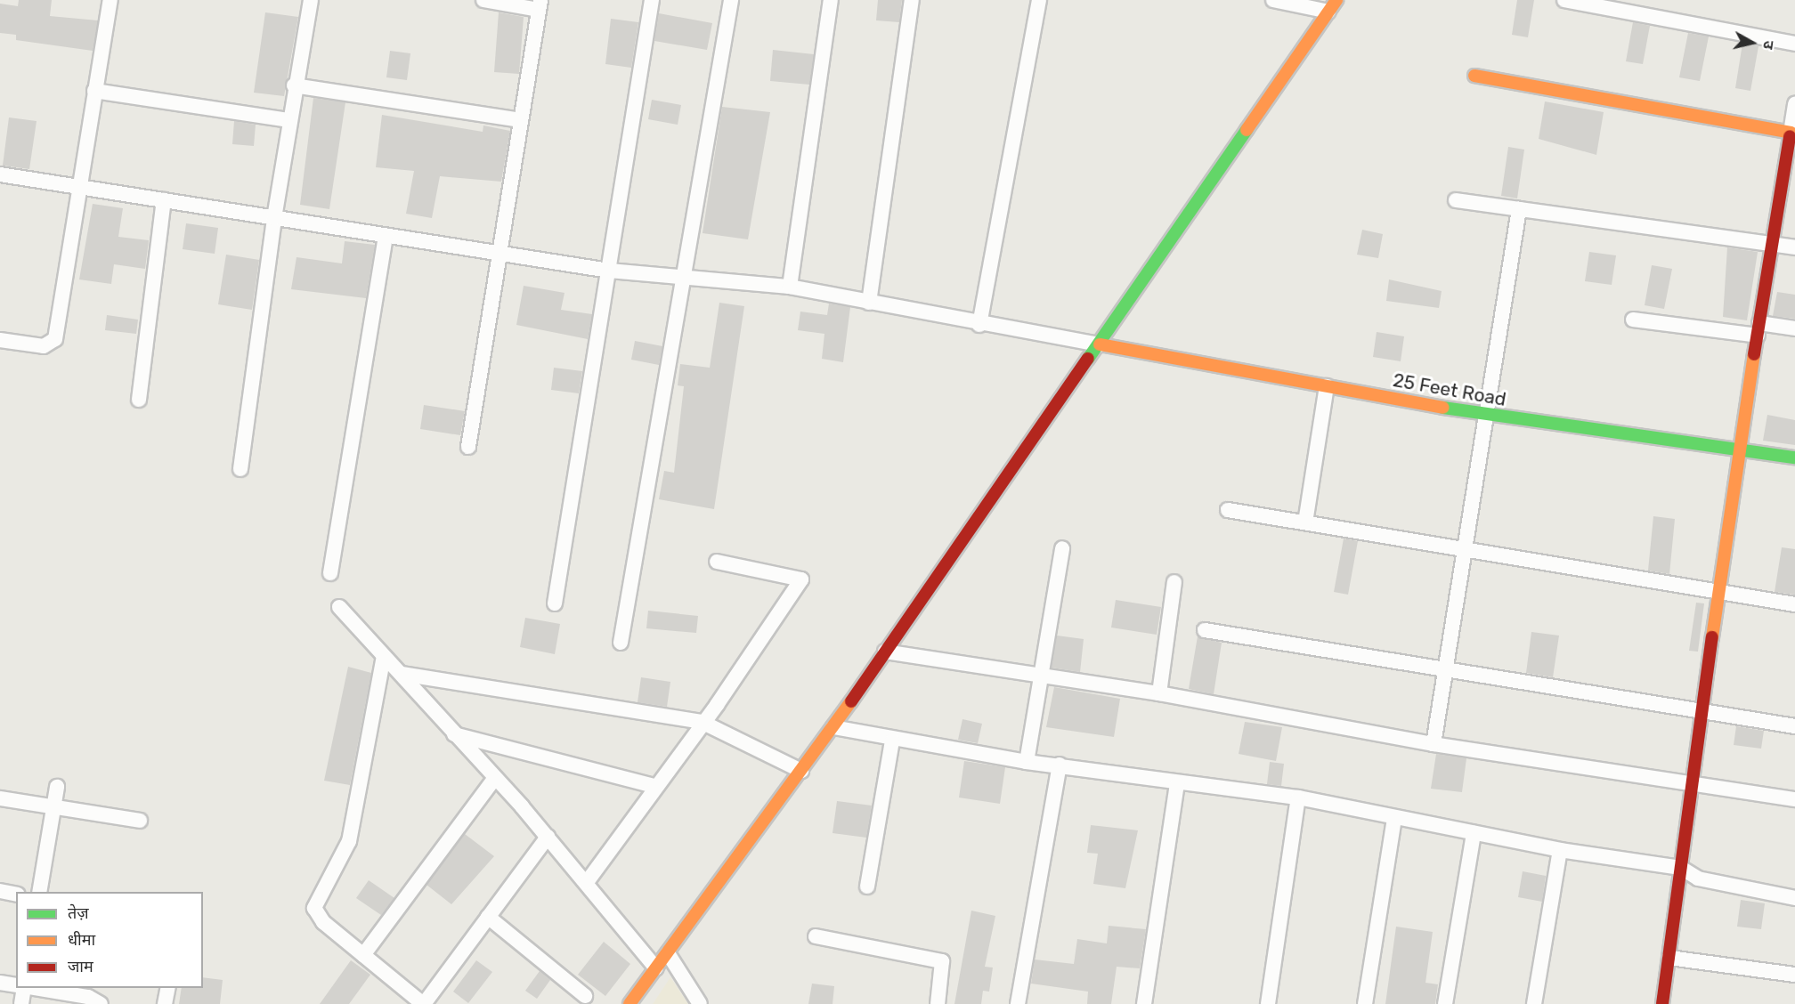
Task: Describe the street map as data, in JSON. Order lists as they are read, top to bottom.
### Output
{
  "streets": {
    "street": ["25 Feet Road"]
  },
  "legend": ["तेज़", "धीमा", "जाम"],
  "north": "right"
}
